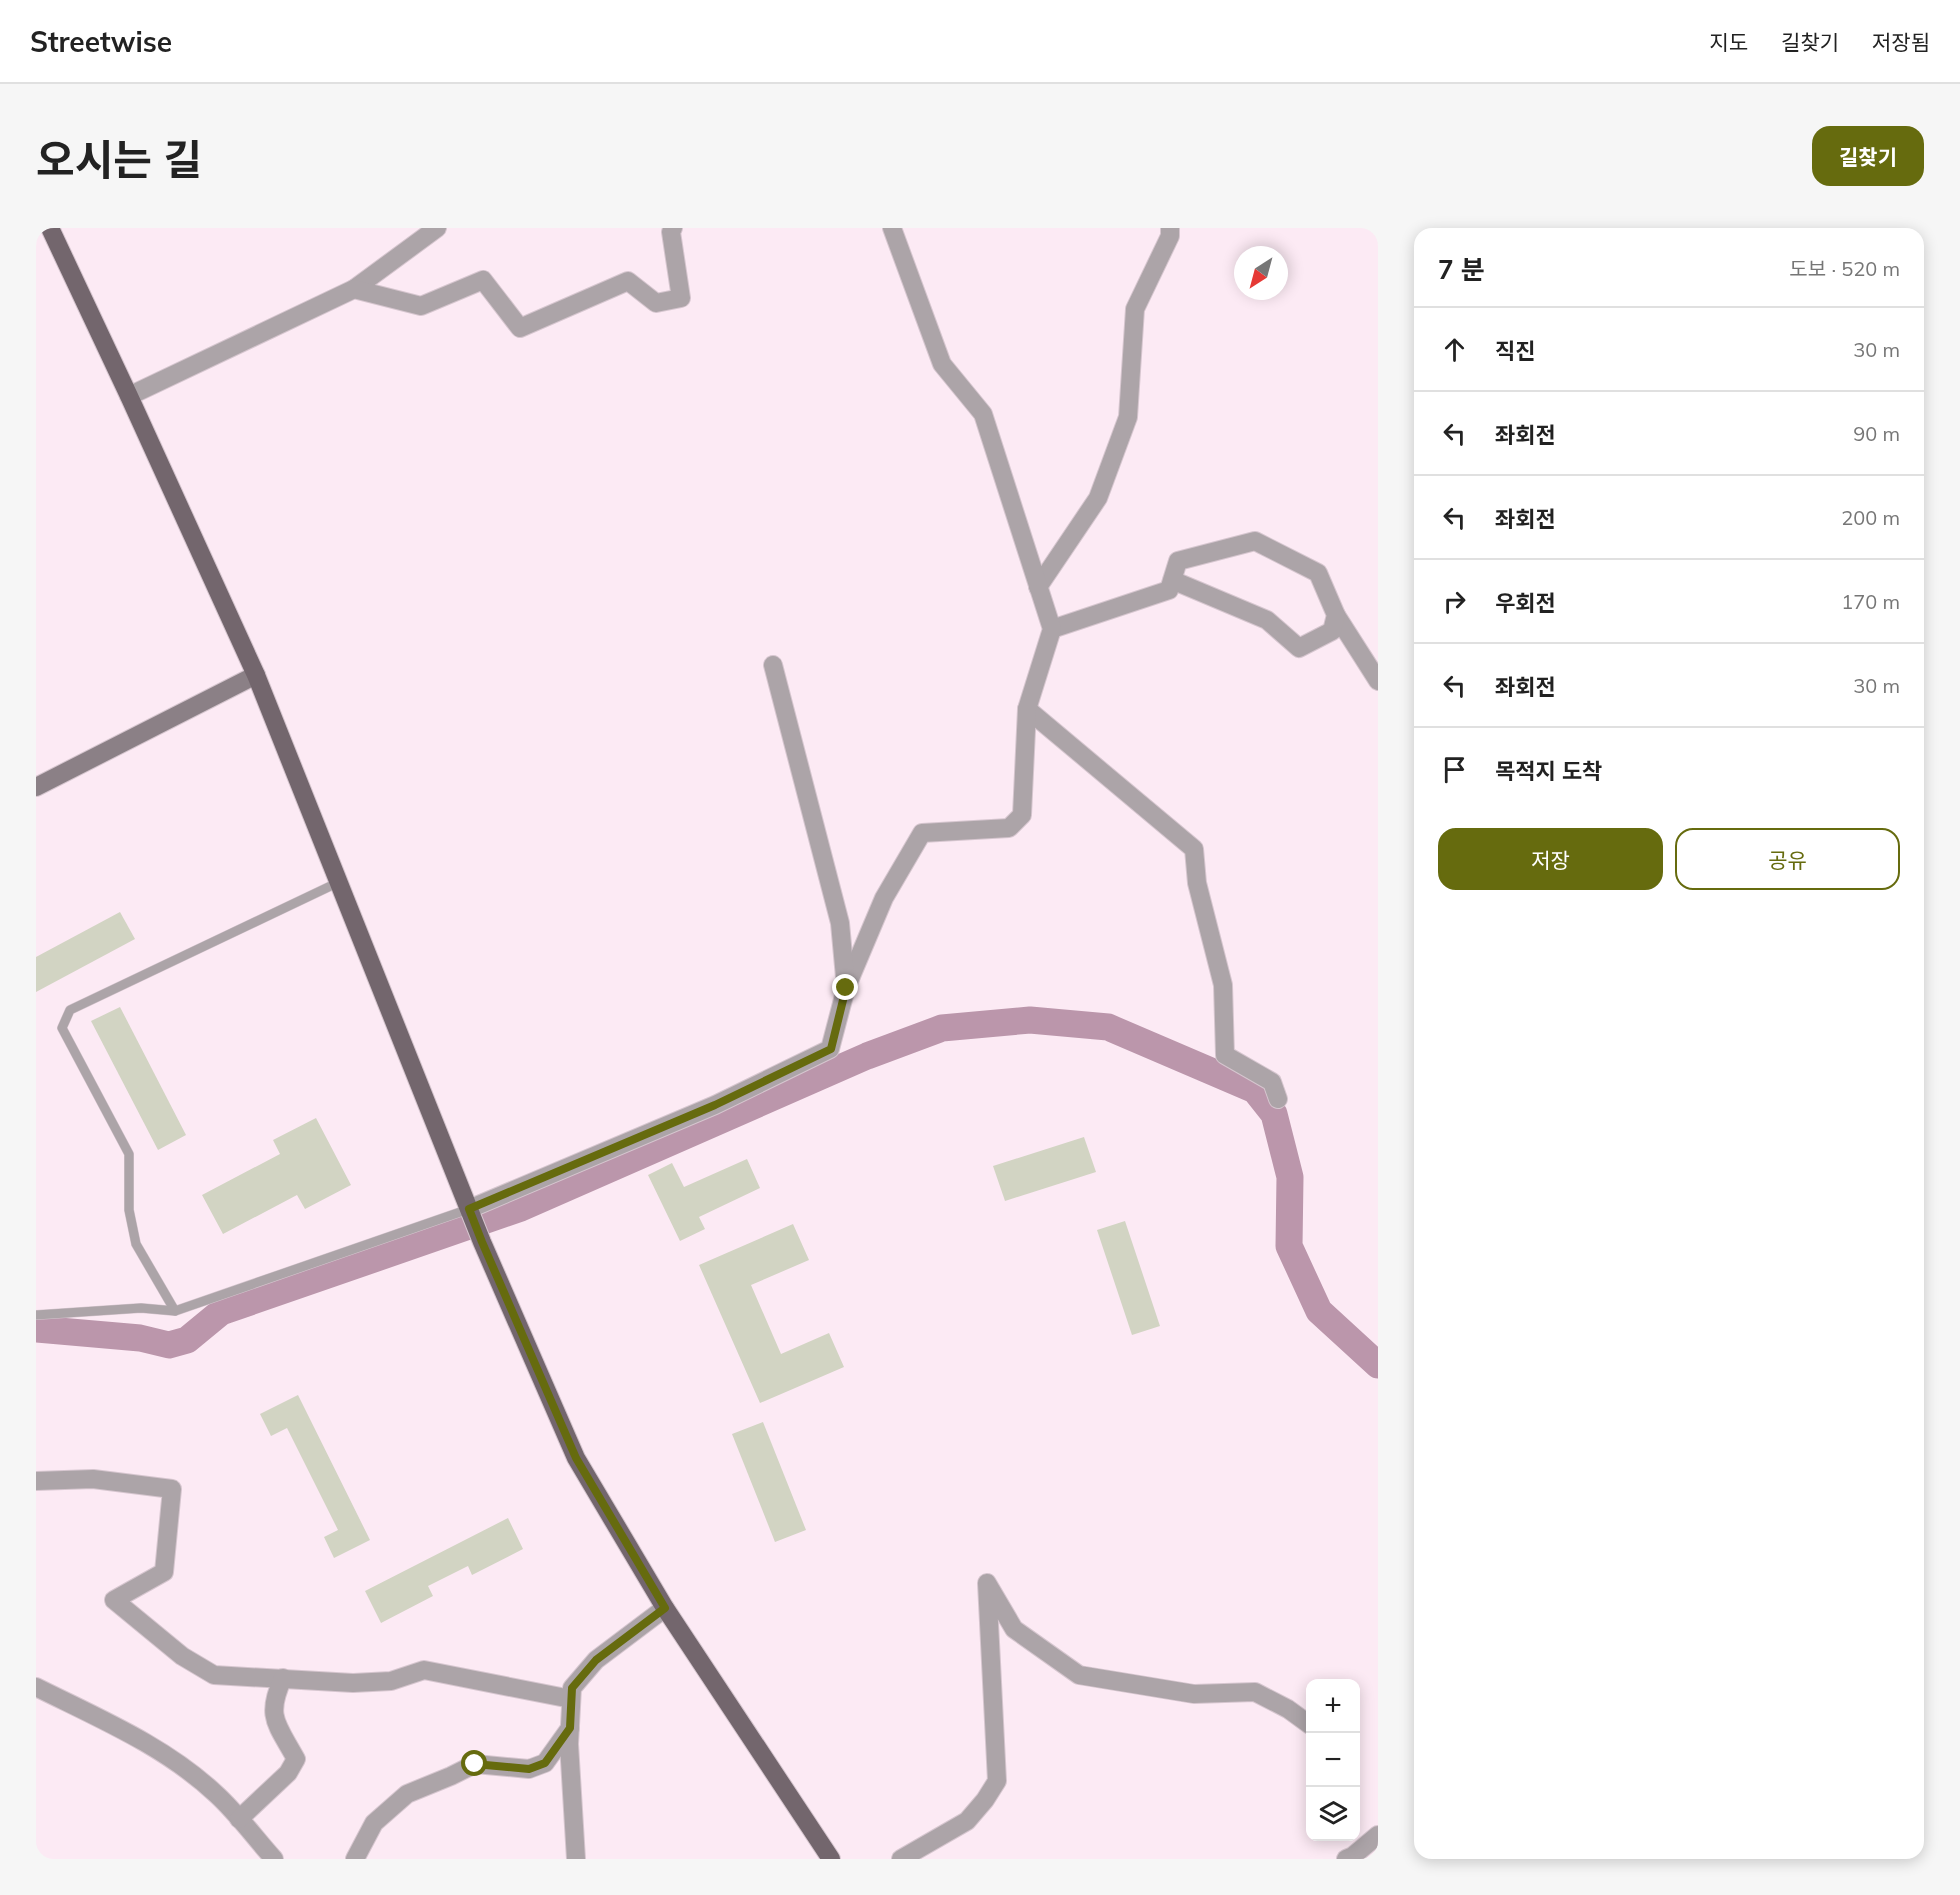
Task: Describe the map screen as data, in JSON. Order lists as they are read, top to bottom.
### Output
{
  "north": "bottom left",
  "page": {
    "header": "Streetwise",
    "nav": ["지도", "길찾기", "저장됨"],
    "title": "오시는 길",
    "buttons": [
      "길찾기",
      ["저장", "공유"]
    ],
    "heading": ["7 분", "도보 · 520 m"],
    "list": [
      ["직진", "30 m"],
      ["좌회전", "90 m"],
      ["좌회전", "200 m"],
      ["우회전", "170 m"],
      ["좌회전", "30 m"],
      "목적지 도착"
    ],
    "map_buttons": ["+", "−"]
  }
}
